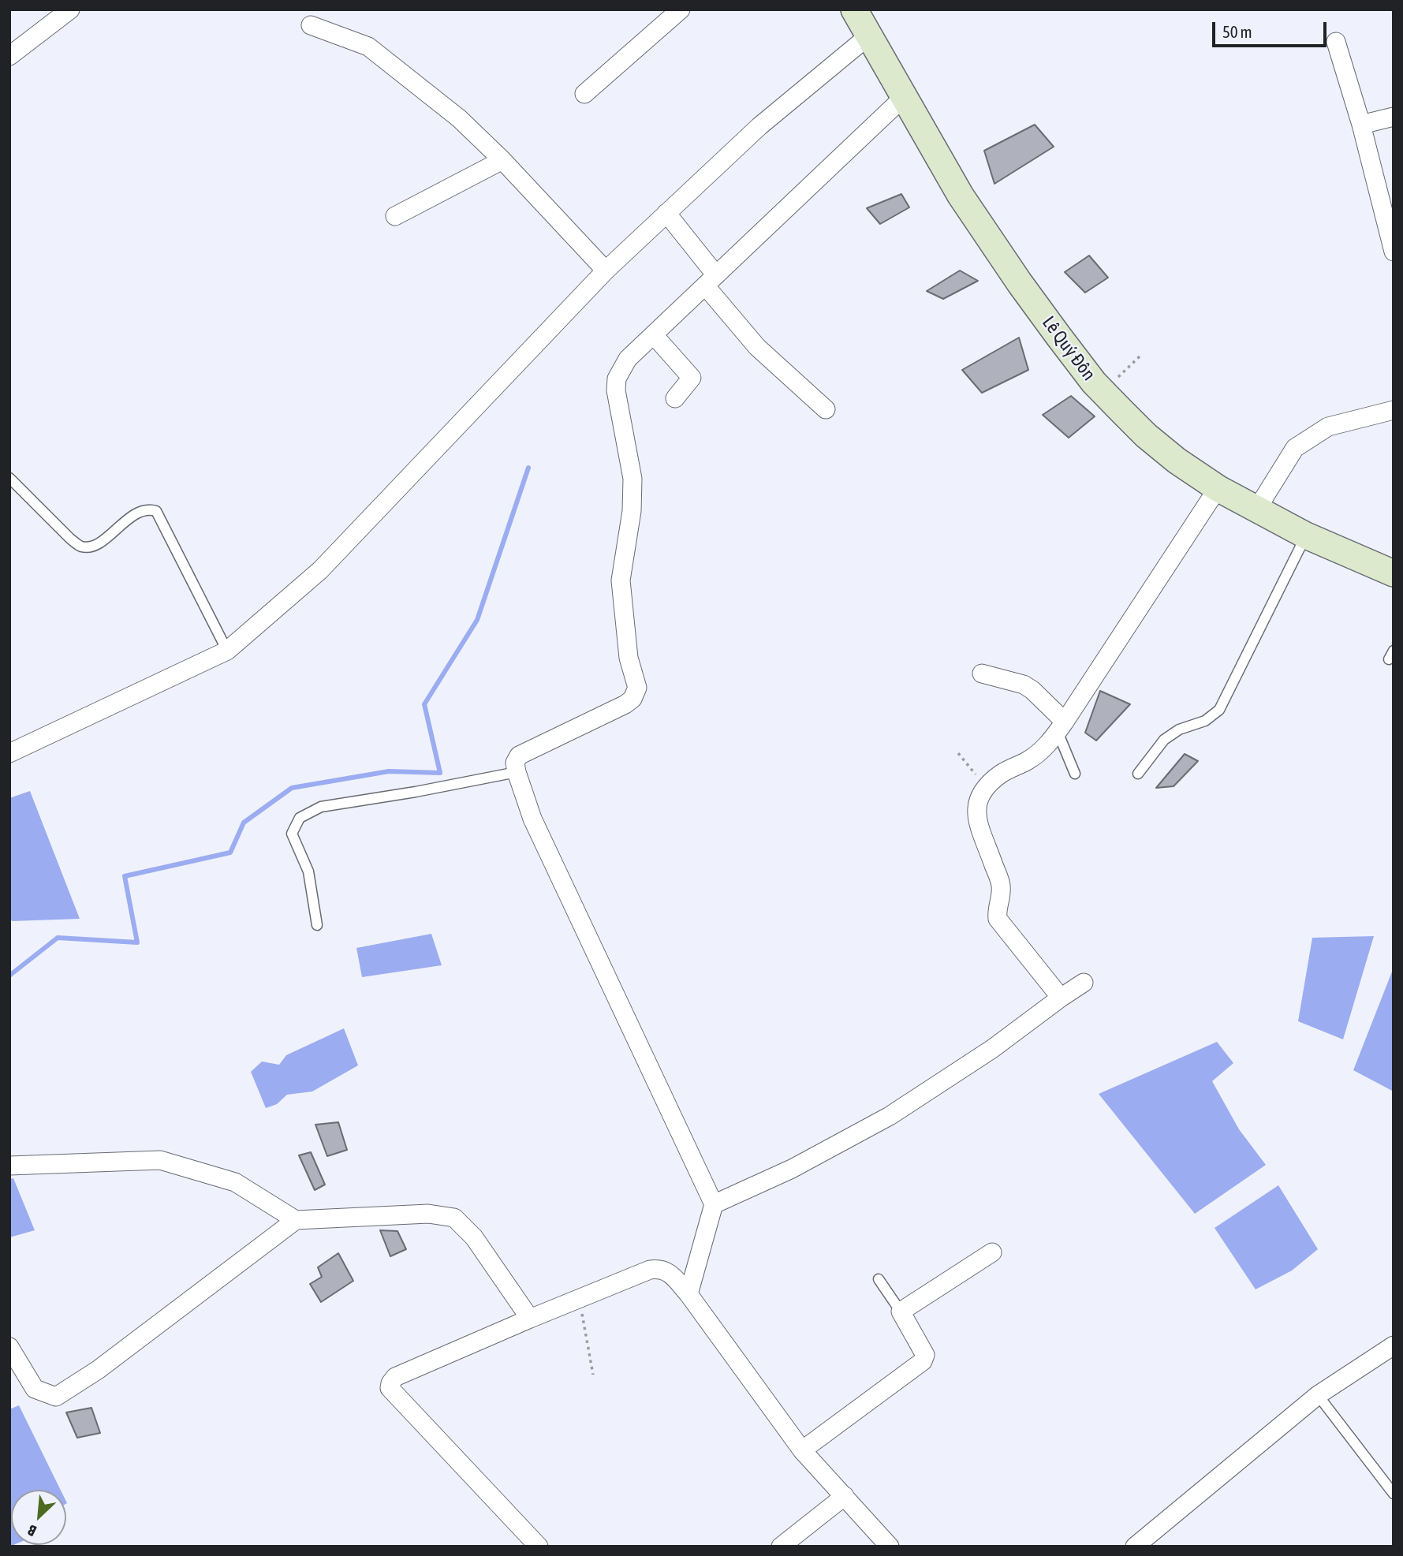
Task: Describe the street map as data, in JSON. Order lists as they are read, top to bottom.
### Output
{
  "streets": {
    "main road": ["Lê Quý Đôn"]
  },
  "scale_bar": "50 m",
  "north": "bottom left"
}
